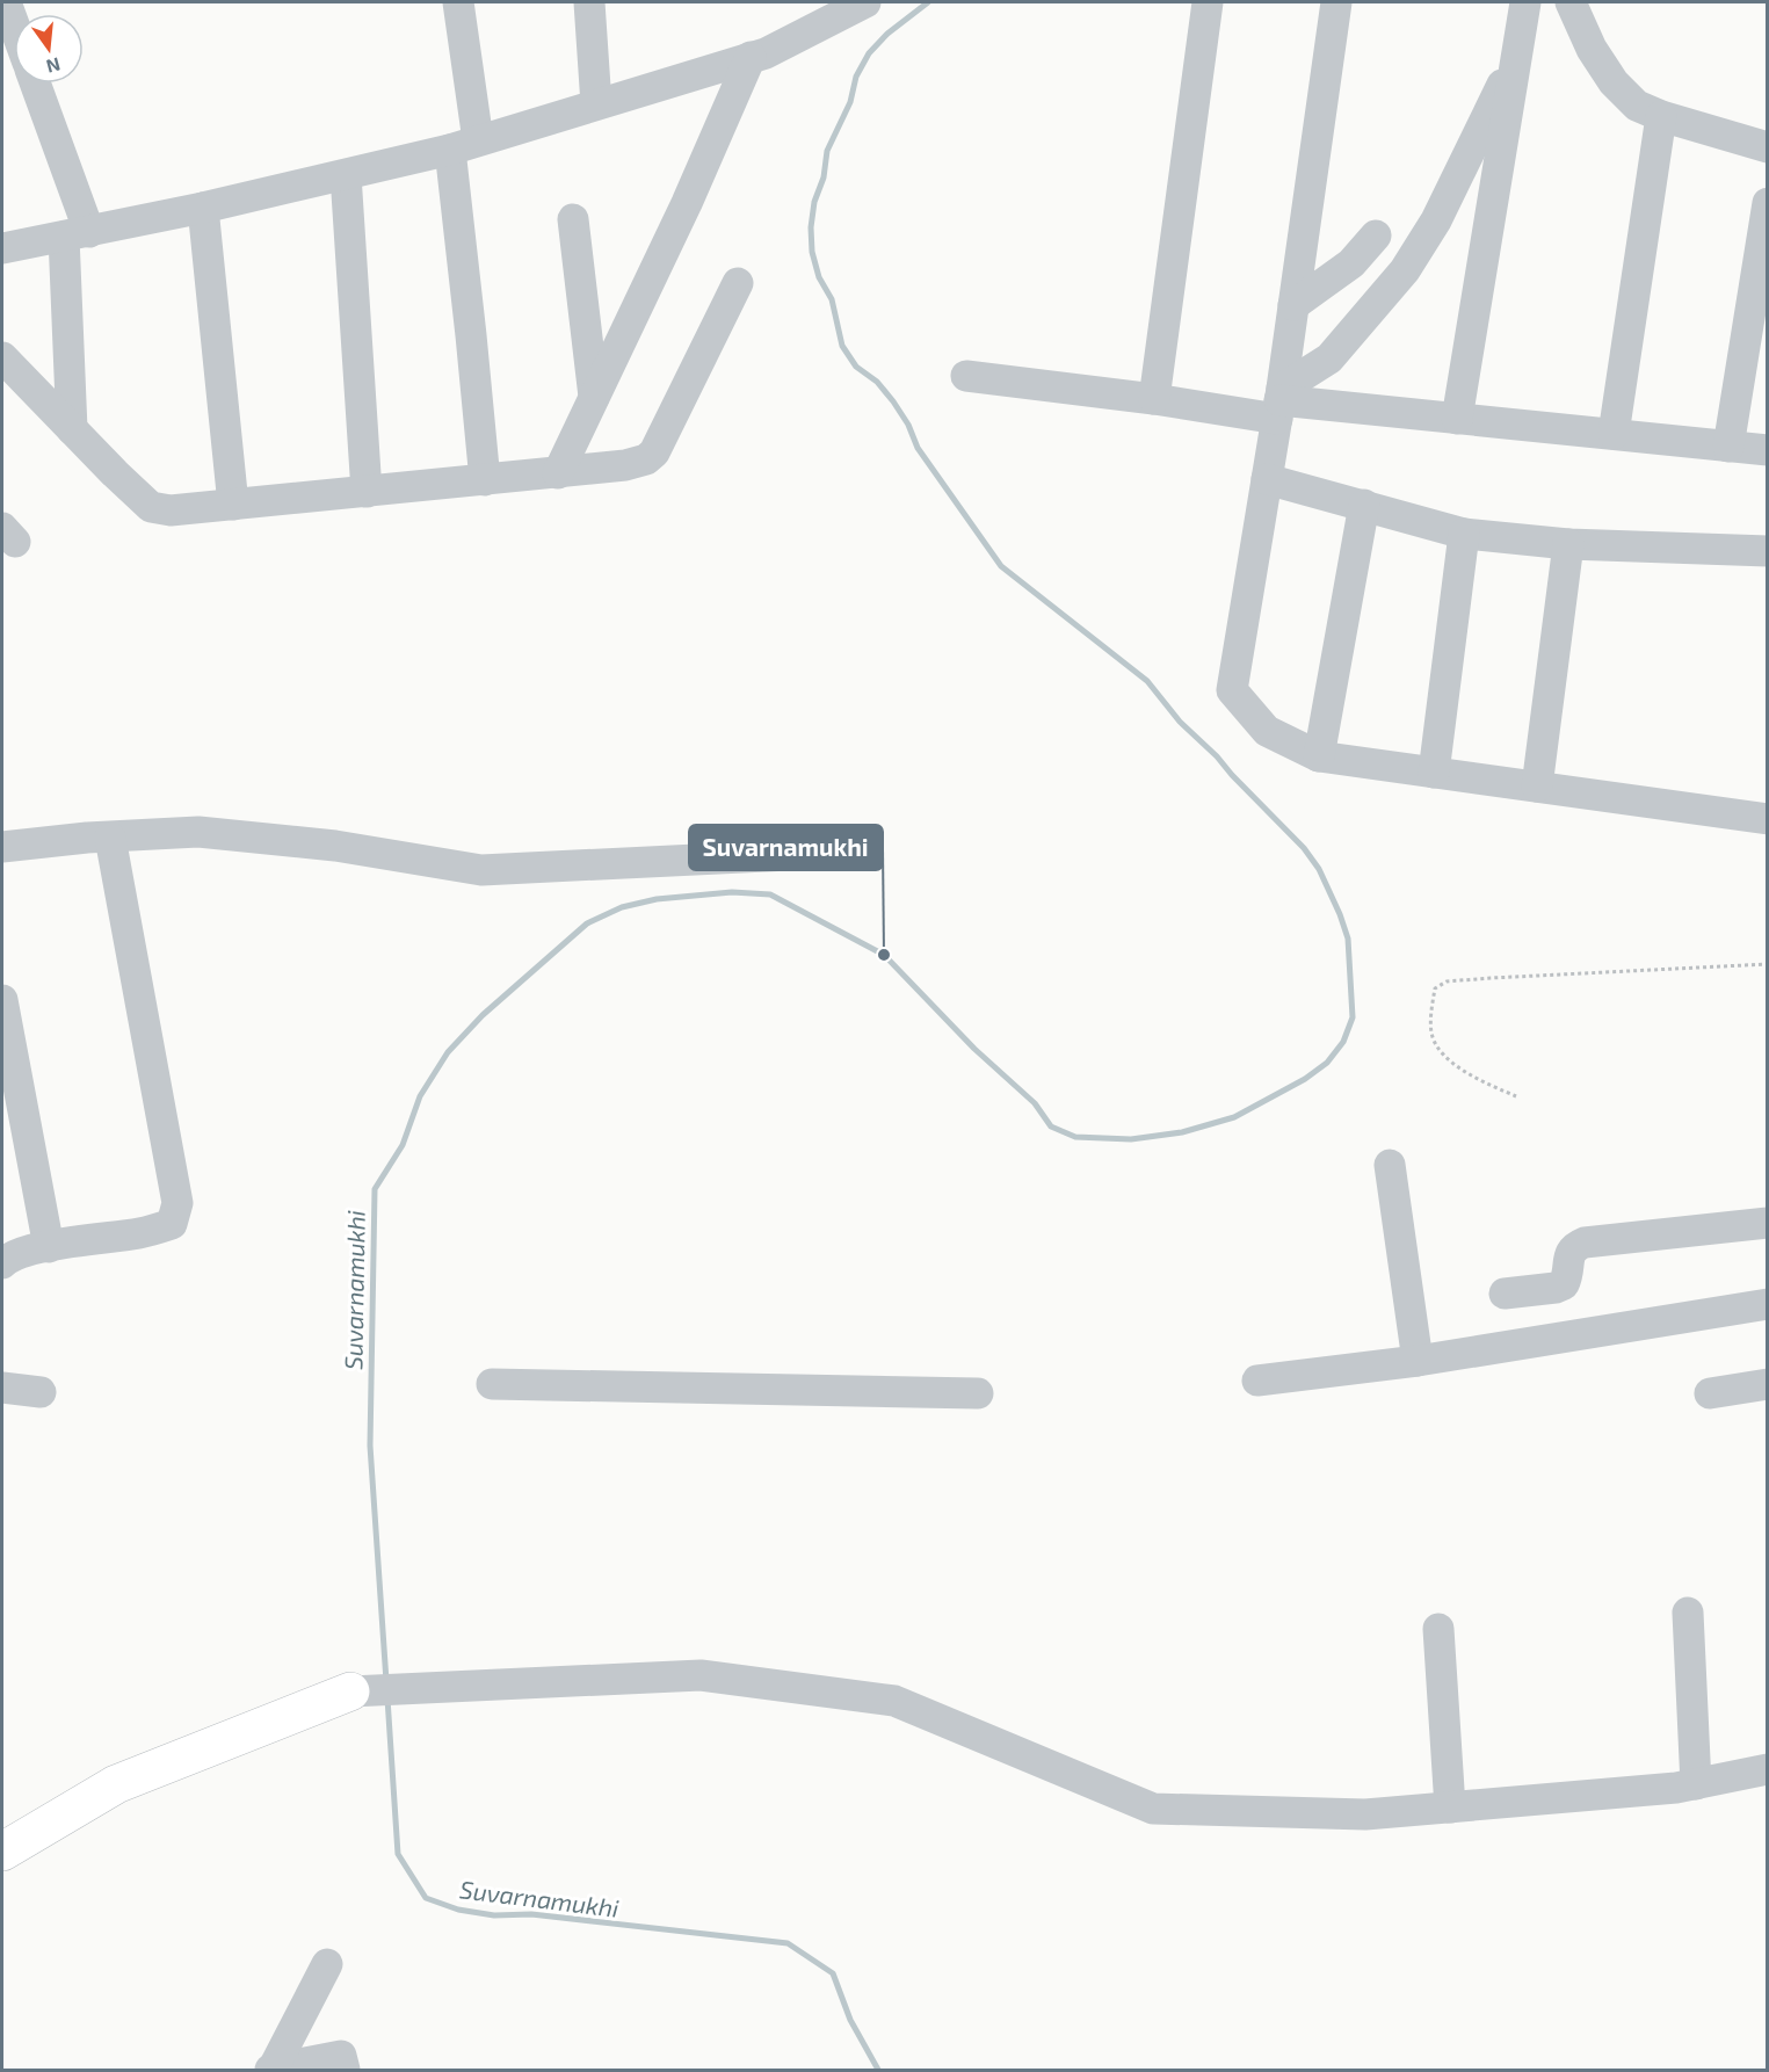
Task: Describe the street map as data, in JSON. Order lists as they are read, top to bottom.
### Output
{
  "water": ["Suvarnamukhi"],
  "places": ["Suvarnamukhi"],
  "north": "bottom"
}
